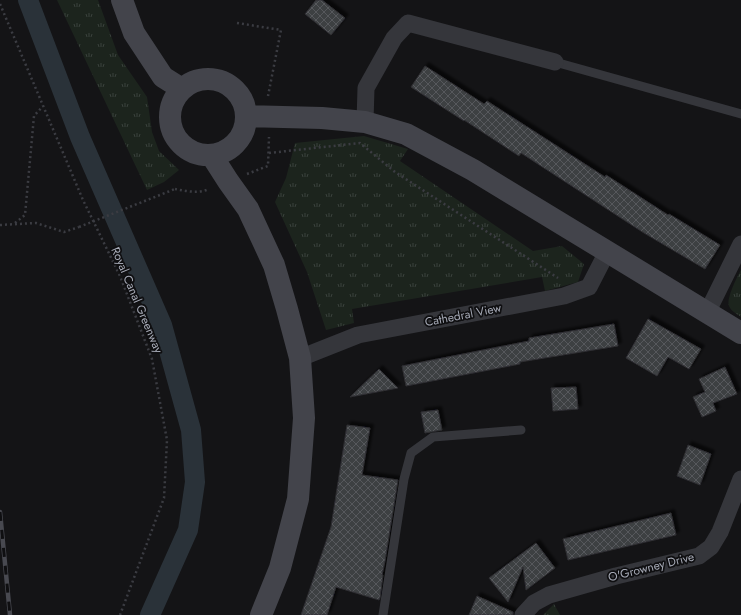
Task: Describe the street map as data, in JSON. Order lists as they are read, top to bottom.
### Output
{
  "streets": {
    "street": ["Cathedral View", "O'Growney Drive"],
    "path": ["Royal Canal Greenway"]
  }
}
